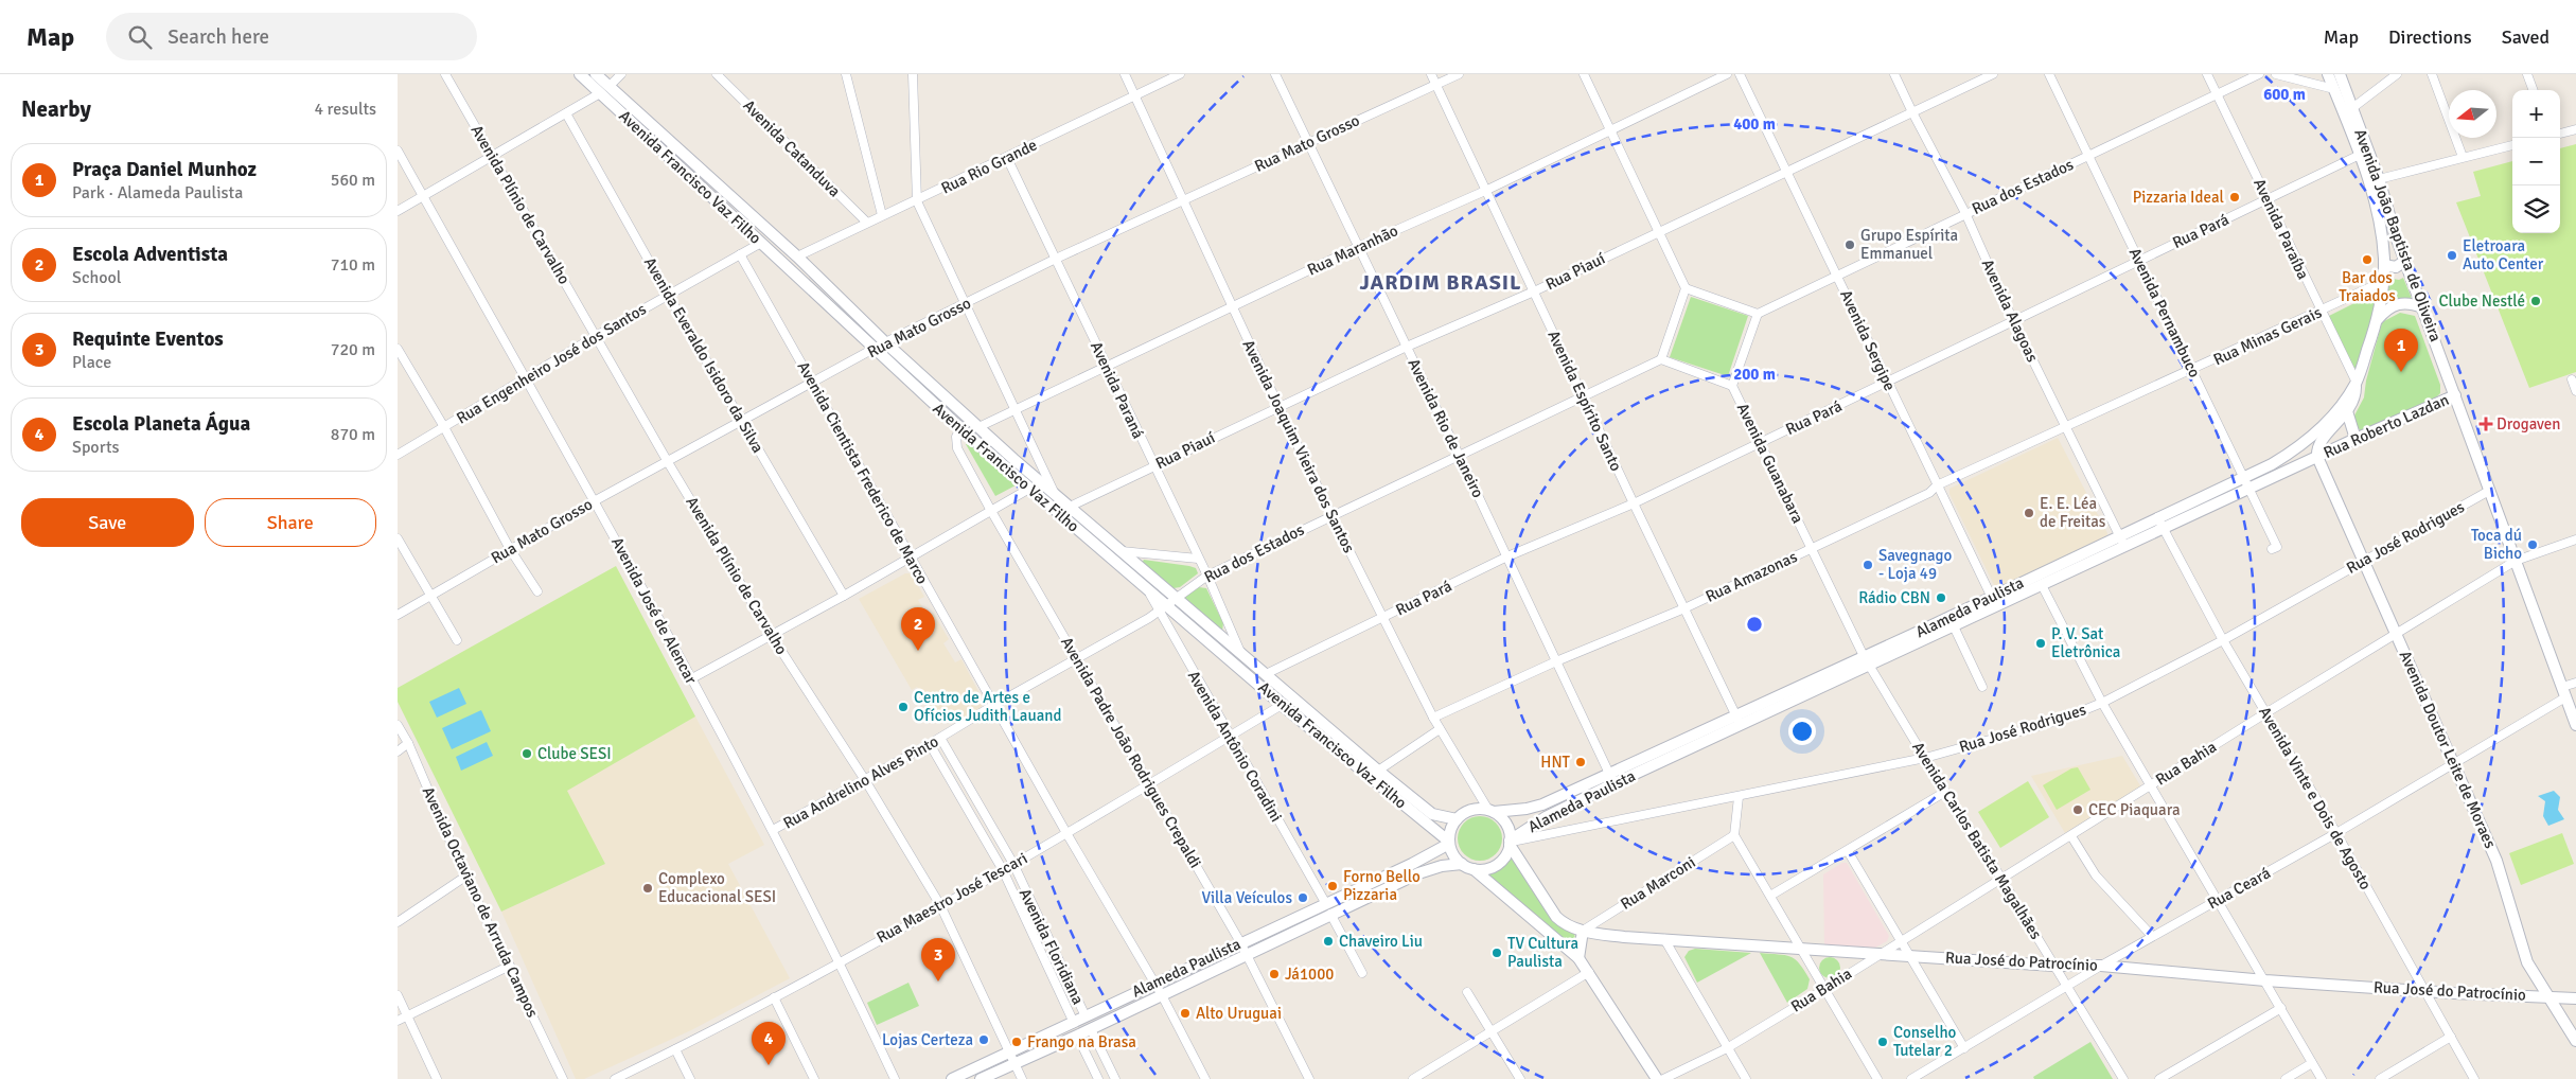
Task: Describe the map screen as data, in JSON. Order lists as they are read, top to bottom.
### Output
{
  "streets": {
    "main road": [
      "Avenida Francisco Vaz Filho",
      "Avenida João Baptista de Oliveira",
      "Rua Roberto Lazdan",
      "Alameda Paulista",
      "Avenida Doutor Leite de Moraes",
      "Rua José do Patrocínio"
    ],
    "street": [
      "Rua Mato Grosso",
      "Avenida Catanduva",
      "Rua Rio Grande",
      "Rua dos Estados",
      "Avenida Plínio de Carvalho",
      "Avenida Paraíba",
      "Rua Pará",
      "Rua Maranhão",
      "Rua Piauí",
      "Avenida Alagoas",
      "Avenida Pernambuco",
      "Rua Minas Gerais",
      "Avenida Sergipe",
      "Avenida Everaldo Isidoro da Silva",
      "Rua Engenheiro José dos Santos",
      "Avenida Paraná",
      "Avenida Espírito Santo",
      "Avenida Rio de Janeiro",
      "Avenida Joaquim Vieira dos Santos",
      "Avenida Guanabara",
      "Avenida Cientista Frederico de Marco",
      "Rua José Rodrigues",
      "Rua Amazonas",
      "Avenida José de Alencar",
      "Avenida Antônio Coradini",
      "Avenida Padre João Rodrigues Crepaldi",
      "Rua Bahia",
      "Rua Andrelino Alves Pinto",
      "Avenida Vinte e Dois de Agosto",
      "Avenida Carlos Batista Magalhães",
      "Rua Marconi",
      "Rua Ceará",
      "Rua Maestro José Tescari",
      "Avenida Octaviano de Arruda Campos",
      "Avenida Floridiana"
    ]
  },
  "crossings": [
    ["Rua Mato Grosso", "Avenida Francisco Vaz Filho"],
    ["Rua Mato Grosso", "Avenida Plínio de Carvalho"],
    ["Rua Mato Grosso", "Avenida Everaldo Isidoro da Silva"],
    ["Rua Mato Grosso", "Avenida Paraná"],
    ["Rua Mato Grosso", "Avenida Espírito Santo"],
    ["Rua Mato Grosso", "Avenida Rio de Janeiro"],
    ["Rua Mato Grosso", "Avenida Joaquim Vieira dos Santos"],
    ["Rua Mato Grosso", "Avenida Cientista Frederico de Marco"],
    ["Rua Mato Grosso", "Avenida José de Alencar"],
    ["Avenida Catanduva", "Rua Rio Grande"],
    ["Rua Rio Grande", "Avenida Francisco Vaz Filho"],
    ["Rua Rio Grande", "Avenida Paraná"],
    ["Rua Rio Grande", "Avenida Joaquim Vieira dos Santos"],
    ["Avenida Francisco Vaz Filho", "Rua dos Estados"],
    ["Avenida Francisco Vaz Filho", "Rua Pará"],
    ["Avenida Francisco Vaz Filho", "Rua Maranhão"],
    ["Avenida Francisco Vaz Filho", "Rua Piauí"],
    ["Avenida Francisco Vaz Filho", "Rua Engenheiro José dos Santos"],
    ["Avenida Francisco Vaz Filho", "Avenida Paraná"],
    ["Avenida Francisco Vaz Filho", "Avenida Joaquim Vieira dos Santos"],
    ["Avenida Francisco Vaz Filho", "Rua José Rodrigues"],
    ["Avenida Francisco Vaz Filho", "Alameda Paulista"],
    ["Avenida Francisco Vaz Filho", "Avenida Antônio Coradini"],
    ["Avenida Francisco Vaz Filho", "Avenida Padre João Rodrigues Crepaldi"],
    ["Avenida Francisco Vaz Filho", "Rua Andrelino Alves Pinto"],
    ["Avenida Francisco Vaz Filho", "Rua Maestro José Tescari"],
    ["Avenida Francisco Vaz Filho", "Rua José do Patrocínio"],
    ["Rua dos Estados", "Avenida Paraíba"],
    ["Rua dos Estados", "Avenida Alagoas"],
    ["Rua dos Estados", "Avenida Pernambuco"],
    ["Rua dos Estados", "Avenida Sergipe"],
    ["Rua dos Estados", "Avenida Paraná"],
    ["Rua dos Estados", "Avenida Espírito Santo"],
    ["Rua dos Estados", "Avenida Rio de Janeiro"],
    ["Rua dos Estados", "Avenida Joaquim Vieira dos Santos"],
    ["Rua dos Estados", "Avenida Guanabara"],
    ["Rua dos Estados", "Avenida Antônio Coradini"],
    ["Rua dos Estados", "Rua Andrelino Alves Pinto"],
    ["Avenida Plínio de Carvalho", "Rua Engenheiro José dos Santos"],
    ["Avenida Plínio de Carvalho", "Alameda Paulista"],
    ["Avenida Plínio de Carvalho", "Rua Andrelino Alves Pinto"],
    ["Avenida Plínio de Carvalho", "Rua Maestro José Tescari"],
    ["Avenida Paraíba", "Rua Pará"],
    ["Avenida Paraíba", "Rua Minas Gerais"],
    ["Avenida Paraíba", "Alameda Paulista"],
    ["Rua Pará", "Avenida João Baptista de Oliveira"],
    ["Rua Pará", "Avenida Alagoas"],
    ["Rua Pará", "Avenida Pernambuco"],
    ["Rua Pará", "Avenida Sergipe"],
    ["Rua Pará", "Avenida Espírito Santo"],
    ["Rua Pará", "Avenida Rio de Janeiro"],
    ["Rua Pará", "Avenida Joaquim Vieira dos Santos"],
    ["Rua Pará", "Avenida Guanabara"],
    ["Avenida João Baptista de Oliveira", "Rua Minas Gerais"],
    ["Avenida João Baptista de Oliveira", "Rua Roberto Lazdan"],
    ["Avenida João Baptista de Oliveira", "Rua José Rodrigues"],
    ["Avenida João Baptista de Oliveira", "Alameda Paulista"],
    ["Rua Maranhão", "Avenida Paraná"],
    ["Rua Maranhão", "Avenida Espírito Santo"],
    ["Rua Maranhão", "Avenida Rio de Janeiro"],
    ["Rua Maranhão", "Avenida Joaquim Vieira dos Santos"],
    ["Rua Piauí", "Avenida Alagoas"],
    ["Rua Piauí", "Avenida Sergipe"],
    ["Rua Piauí", "Avenida Paraná"],
    ["Rua Piauí", "Avenida Espírito Santo"],
    ["Rua Piauí", "Avenida Rio de Janeiro"],
    ["Rua Piauí", "Avenida Joaquim Vieira dos Santos"],
    ["Avenida Alagoas", "Rua Minas Gerais"],
    ["Avenida Alagoas", "Rua Amazonas"],
    ["Avenida Alagoas", "Alameda Paulista"],
    ["Avenida Pernambuco", "Rua Minas Gerais"],
    ["Avenida Pernambuco", "Alameda Paulista"],
    ["Rua Minas Gerais", "Rua Amazonas"],
    ["Avenida Sergipe", "Rua Amazonas"],
    ["Avenida Sergipe", "Alameda Paulista"],
    ["Avenida Everaldo Isidoro da Silva", "Rua Engenheiro José dos Santos"],
    ["Rua Engenheiro José dos Santos", "Avenida Cientista Frederico de Marco"],
    ["Rua Engenheiro José dos Santos", "Avenida José de Alencar"],
    ["Avenida Espírito Santo", "Rua Amazonas"],
    ["Avenida Espírito Santo", "Alameda Paulista"],
    ["Rua Roberto Lazdan", "Alameda Paulista"],
    ["Rua Roberto Lazdan", "Avenida Doutor Leite de Moraes"],
    ["Avenida Rio de Janeiro", "Rua Amazonas"],
    ["Avenida Rio de Janeiro", "Alameda Paulista"],
    ["Avenida Joaquim Vieira dos Santos", "Rua José Rodrigues"],
    ["Avenida Joaquim Vieira dos Santos", "Rua Amazonas"],
    ["Avenida Joaquim Vieira dos Santos", "Alameda Paulista"],
    ["Avenida Joaquim Vieira dos Santos", "Rua José do Patrocínio"],
    ["Avenida Guanabara", "Rua Amazonas"],
    ["Avenida Guanabara", "Alameda Paulista"],
    ["Avenida Guanabara", "Avenida Carlos Batista Magalhães"],
    ["Avenida Cientista Frederico de Marco", "Alameda Paulista"],
    ["Avenida Cientista Frederico de Marco", "Rua Andrelino Alves Pinto"],
    ["Avenida Cientista Frederico de Marco", "Rua Maestro José Tescari"],
    ["Rua José Rodrigues", "Alameda Paulista"],
    ["Rua José Rodrigues", "Avenida Doutor Leite de Moraes"],
    ["Rua José Rodrigues", "Avenida Vinte e Dois de Agosto"],
    ["Rua José Rodrigues", "Avenida Carlos Batista Magalhães"],
    ["Rua José Rodrigues", "Rua José do Patrocínio"],
    ["Alameda Paulista", "Avenida Antônio Coradini"],
    ["Alameda Paulista", "Avenida Doutor Leite de Moraes"],
    ["Alameda Paulista", "Avenida Padre João Rodrigues Crepaldi"],
    ["Alameda Paulista", "Avenida Vinte e Dois de Agosto"],
    ["Alameda Paulista", "Avenida Carlos Batista Magalhães"],
    ["Alameda Paulista", "Avenida Floridiana"],
    ["Alameda Paulista", "Rua José do Patrocínio"],
    ["Avenida José de Alencar", "Rua Andrelino Alves Pinto"],
    ["Avenida José de Alencar", "Rua Maestro José Tescari"],
    ["Avenida Antônio Coradini", "Rua Andrelino Alves Pinto"],
    ["Avenida Antônio Coradini", "Rua Maestro José Tescari"],
    ["Avenida Doutor Leite de Moraes", "Rua Bahia"],
    ["Avenida Doutor Leite de Moraes", "Rua Ceará"],
    ["Avenida Doutor Leite de Moraes", "Rua José do Patrocínio"],
    ["Avenida Padre João Rodrigues Crepaldi", "Rua Andrelino Alves Pinto"],
    ["Avenida Padre João Rodrigues Crepaldi", "Rua Maestro José Tescari"],
    ["Rua Bahia", "Avenida Vinte e Dois de Agosto"],
    ["Rua Bahia", "Avenida Carlos Batista Magalhães"],
    ["Rua Bahia", "Rua José do Patrocínio"],
    ["Rua Andrelino Alves Pinto", "Avenida Floridiana"],
    ["Avenida Vinte e Dois de Agosto", "Rua Ceará"],
    ["Avenida Vinte e Dois de Agosto", "Rua José do Patrocínio"],
    ["Avenida Carlos Batista Magalhães", "Rua Ceará"],
    ["Avenida Carlos Batista Magalhães", "Rua José do Patrocínio"],
    ["Rua Marconi", "Rua José do Patrocínio"],
    ["Rua Ceará", "Rua José do Patrocínio"],
    ["Rua Maestro José Tescari", "Avenida Floridiana"]
  ],
  "districts": ["JARDIM BRASIL"],
  "places": {
    "other": [
      "Pizzaria Ideal",
      "Grupo Espírita Emmanuel",
      "Eletroara Auto Center",
      "Bar dos Traiados",
      "Clube Nestlé",
      "E. E. Léa de Freitas",
      "Toca dú Bicho",
      "Savegnago - Loja 49",
      "Rádio CBN",
      "P. V. Sat Eletrônica",
      "Centro de Artes e Ofícios Judith Lauand",
      "Clube SESI",
      "HNT",
      "CEC Piaquara",
      "Forno Bello Pizzaria",
      "Complexo Educacional SESI",
      "Villa Veículos",
      "Chaveiro Liu",
      "TV Cultura Paulista",
      "Já1000",
      "Alto Uruguai",
      "Lojas Certeza",
      "Frango na Brasa",
      "Conselho Tutelar 2"
    ],
    "health": ["Drogaven"]
  },
  "north": "left",
  "page": {
    "header": "Map",
    "search": "Search here",
    "nav": ["Map", "Directions", "Saved"],
    "heading": ["Nearby", "4 results"],
    "map_buttons": ["+", "−"],
    "list": [
      {
        "mark": "1",
        "name": "Praça Daniel Munhoz",
        "note": "Park · Alameda Paulista",
        "value": "560 m"
      },
      {
        "mark": "2",
        "name": "Escola Adventista",
        "note": "School",
        "value": "710 m"
      },
      {
        "mark": "3",
        "name": "Requinte Eventos",
        "note": "Place",
        "value": "720 m"
      },
      {
        "mark": "4",
        "name": "Escola Planeta Água",
        "note": "Sports",
        "value": "870 m"
      }
    ],
    "pins": [
      "1",
      "2",
      "3",
      "4"
    ],
    "buttons": ["Save", "Share"]
  },
  "rings": ["600 m", "400 m", "200 m"]
}
